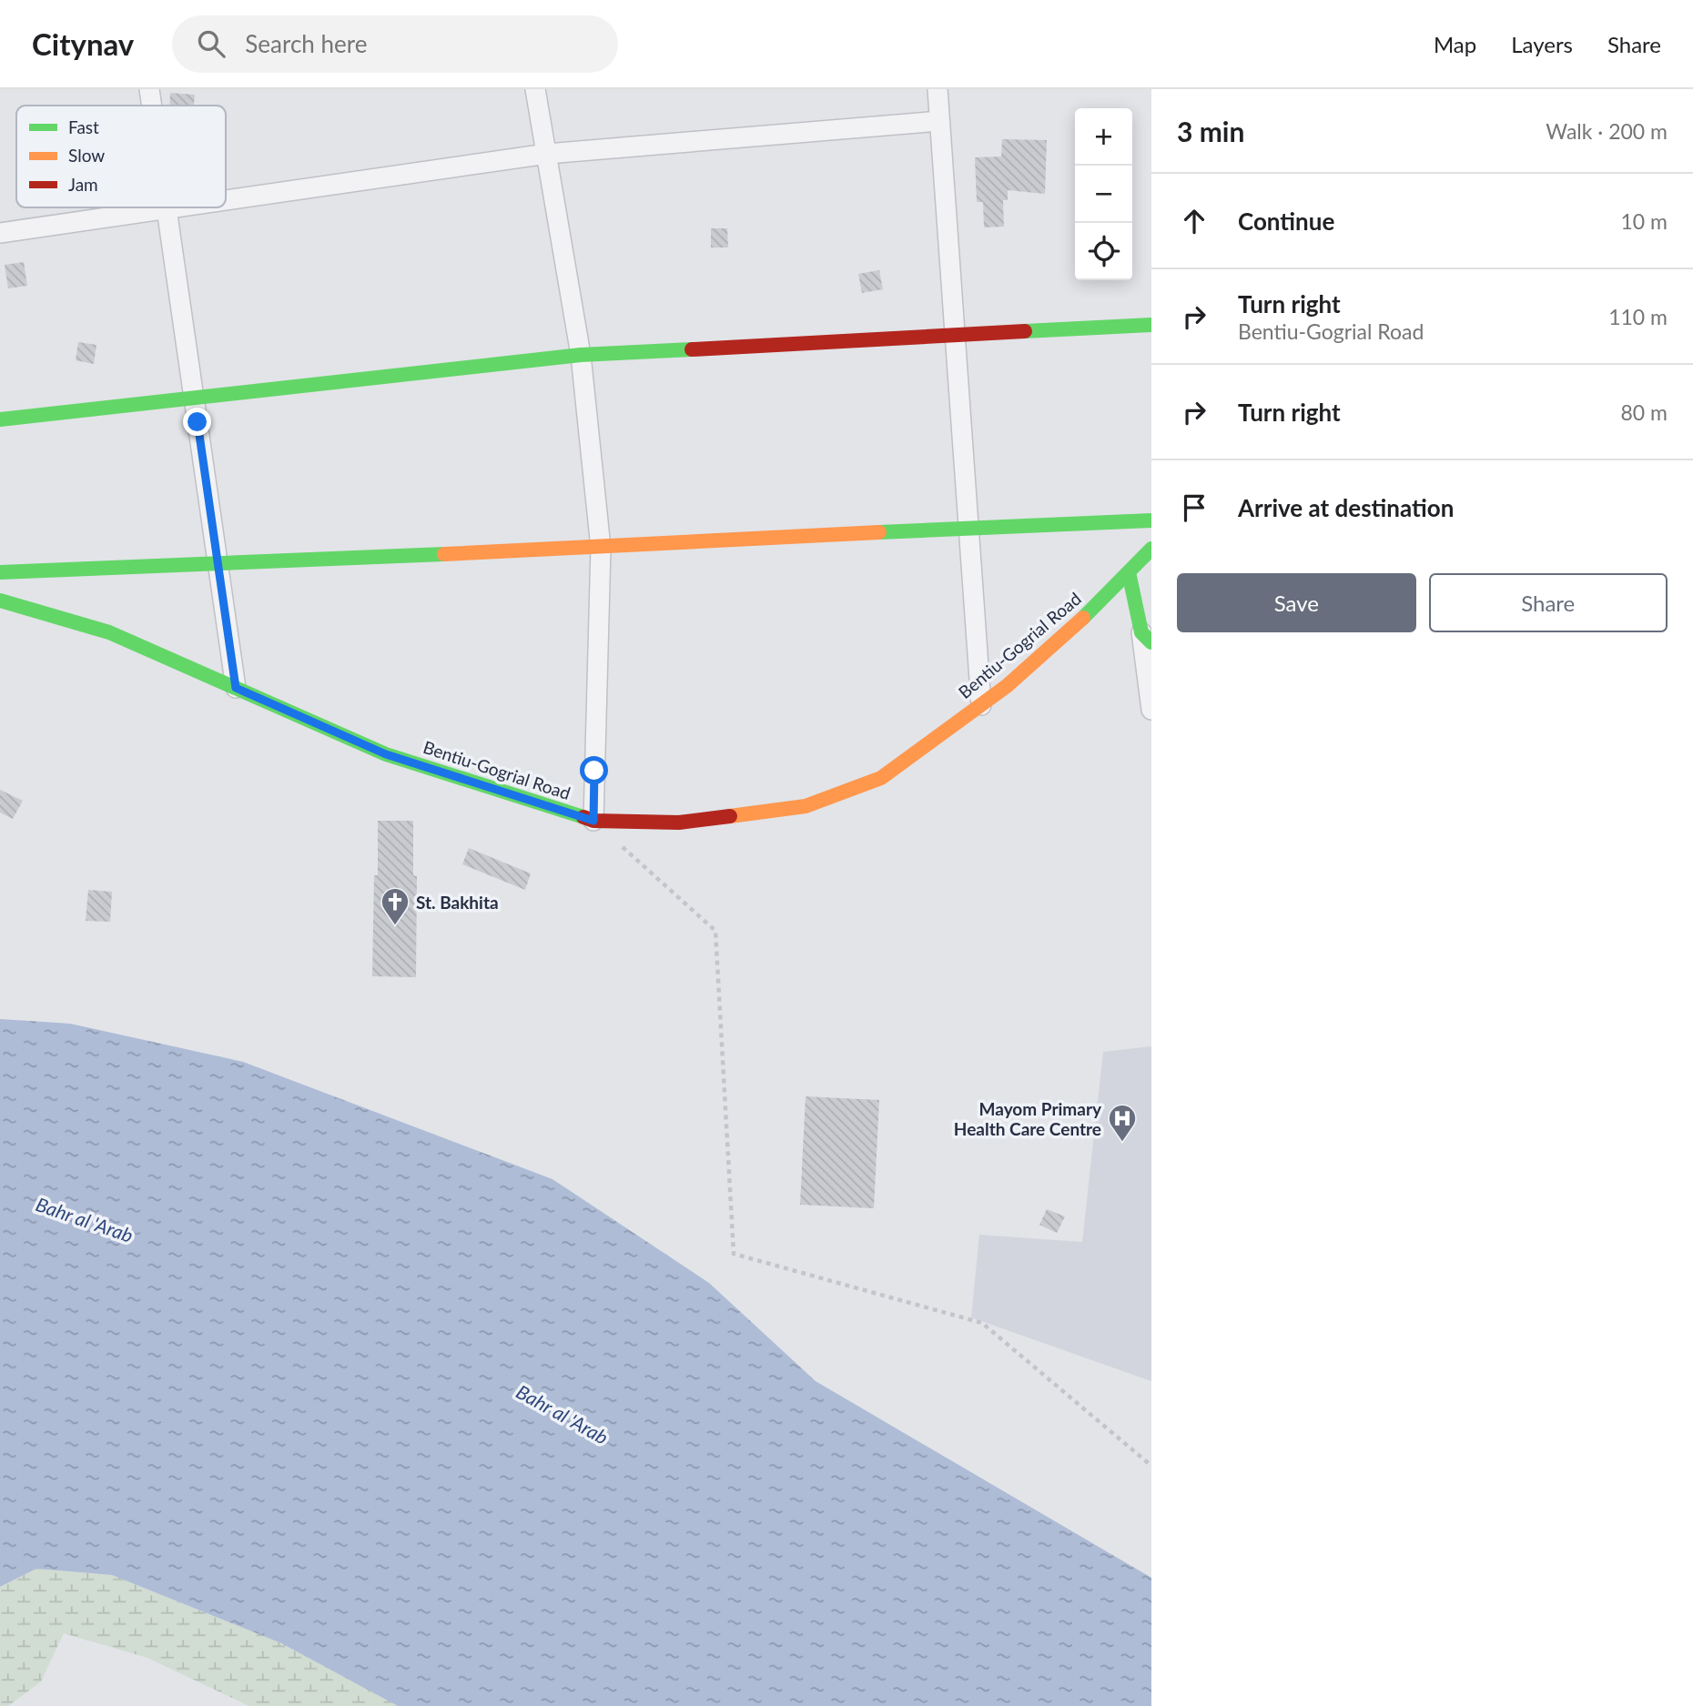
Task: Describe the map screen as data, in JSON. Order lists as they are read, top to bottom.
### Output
{
  "streets": {
    "street": ["Bentiu-Gogrial Road"]
  },
  "water": ["Bahr al 'Arab"],
  "places": {
    "church": ["St. Bakhita"],
    "hospital": ["Mayom Primary Health Care Centre"]
  },
  "legend": ["Fast", "Slow", "Jam"],
  "page": {
    "header": "Citynav",
    "search": "Search here",
    "nav": ["Map", "Layers", "Share"],
    "heading": ["3 min", "Walk · 200 m"],
    "map_buttons": ["+", "−"],
    "list": [
      ["Continue", "10 m"],
      ["Turn right", "Bentiu-Gogrial Road", "110 m"],
      ["Turn right", "80 m"],
      "Arrive at destination"
    ],
    "buttons": ["Save", "Share"]
  }
}
